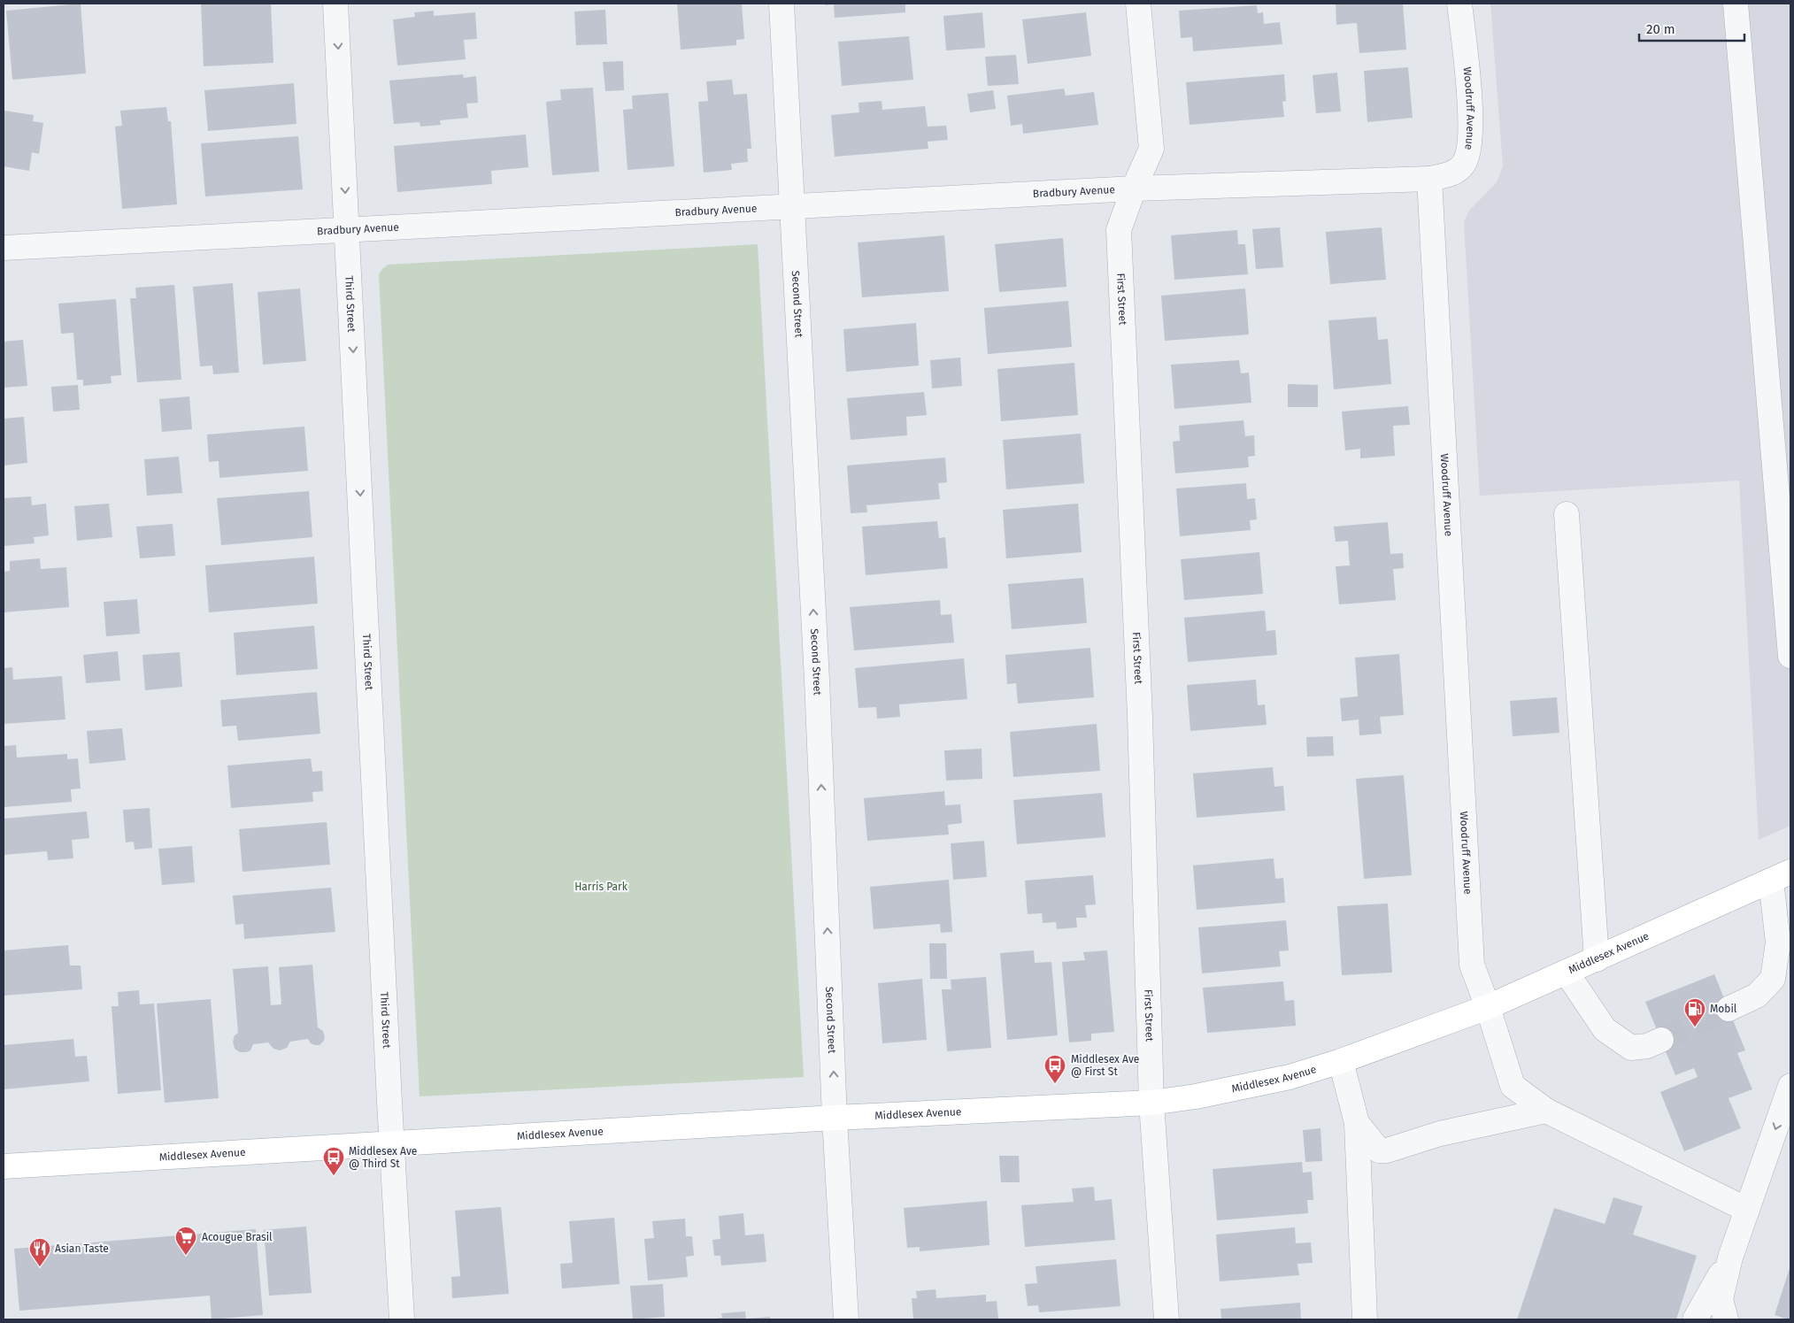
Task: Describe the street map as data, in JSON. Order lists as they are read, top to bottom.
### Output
{
  "streets": {
    "main road": ["Middlesex Avenue"],
    "street": [
      "Woodruff Avenue",
      "Bradbury Avenue",
      "First Street",
      "Third Street",
      "Second Street"
    ]
  },
  "crossings": [
    ["Woodruff Avenue", "Bradbury Avenue"],
    ["Woodruff Avenue", "Middlesex Avenue"],
    ["Bradbury Avenue", "First Street"],
    ["Bradbury Avenue", "Third Street"],
    ["Bradbury Avenue", "Second Street"],
    ["First Street", "Middlesex Avenue"],
    ["Third Street", "Middlesex Avenue"],
    ["Second Street", "Middlesex Avenue"]
  ],
  "one_way": ["Third Street", "Second Street"],
  "parks": ["Harris Park"],
  "places": {
    "fuel station": ["Mobil"],
    "bus stop": ["Middlesex Ave @ First St", "Middlesex Ave @ Third St"],
    "supermarket": ["Acougue Brasil"],
    "restaurant": ["Asian Taste"]
  },
  "scale_bar": "20 m"
}
